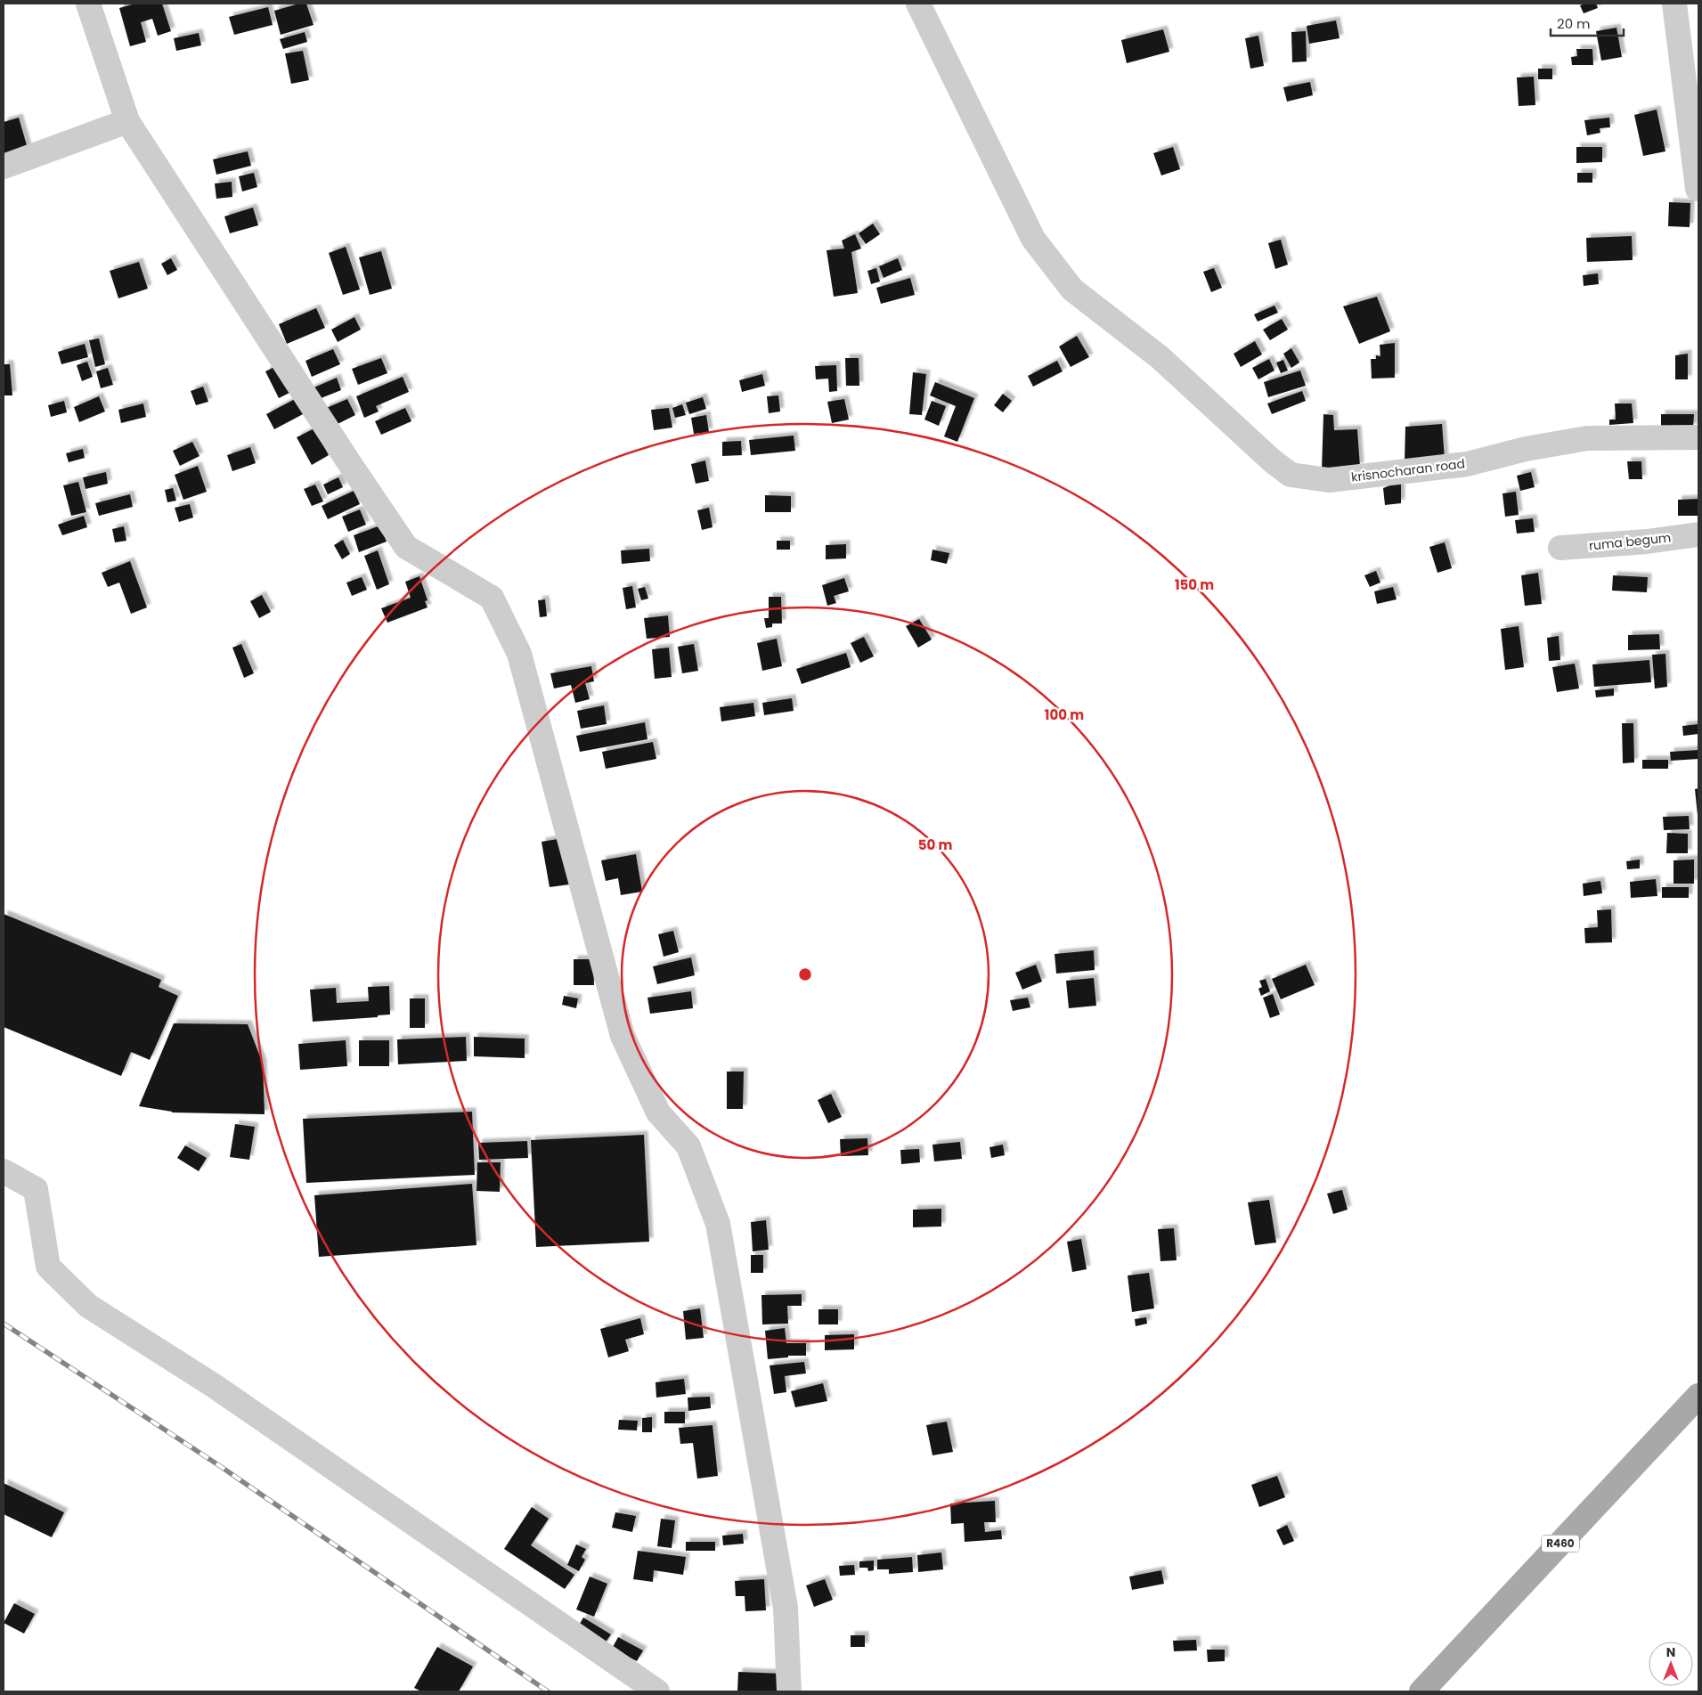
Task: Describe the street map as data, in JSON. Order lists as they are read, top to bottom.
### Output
{
  "streets": {
    "main road": ["R460"],
    "street": ["krisnocharan road", "ruma begum"]
  },
  "scale_bar": "20 m",
  "north": "top",
  "rings": ["150 m", "100 m", "50 m"]
}
